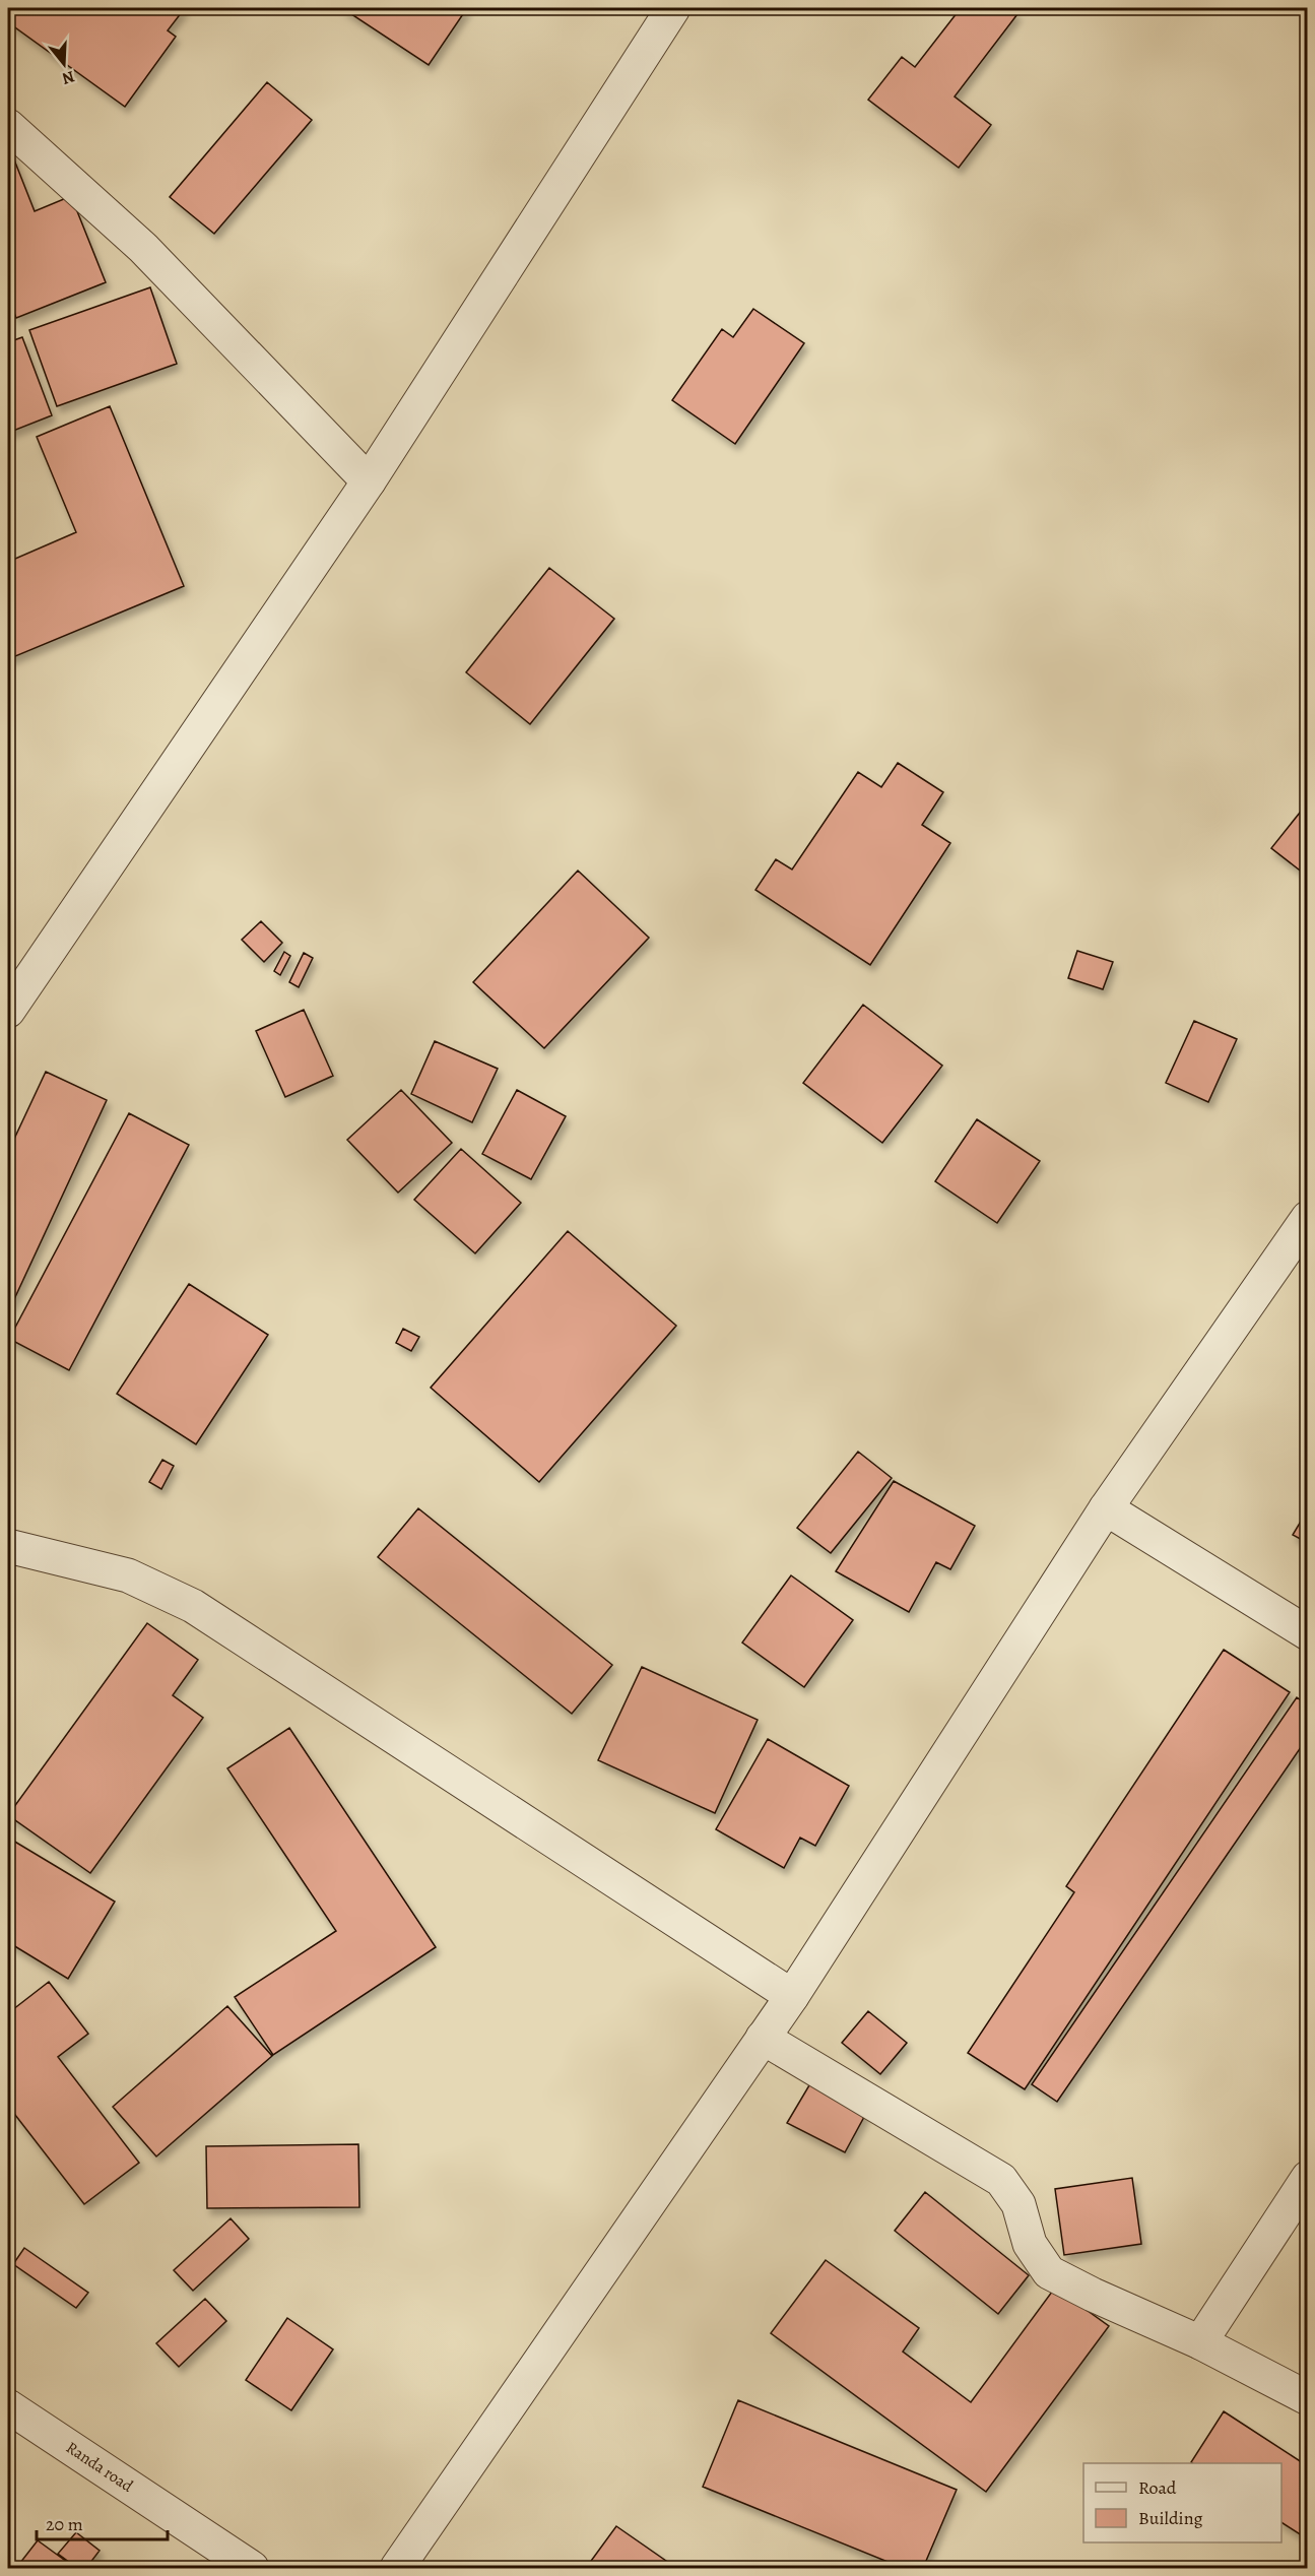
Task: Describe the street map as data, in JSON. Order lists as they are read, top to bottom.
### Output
{
  "streets": {
    "street": ["Randa road"]
  },
  "legend": ["Road", "Building"],
  "scale_bar": "20 m",
  "north": "bottom"
}
